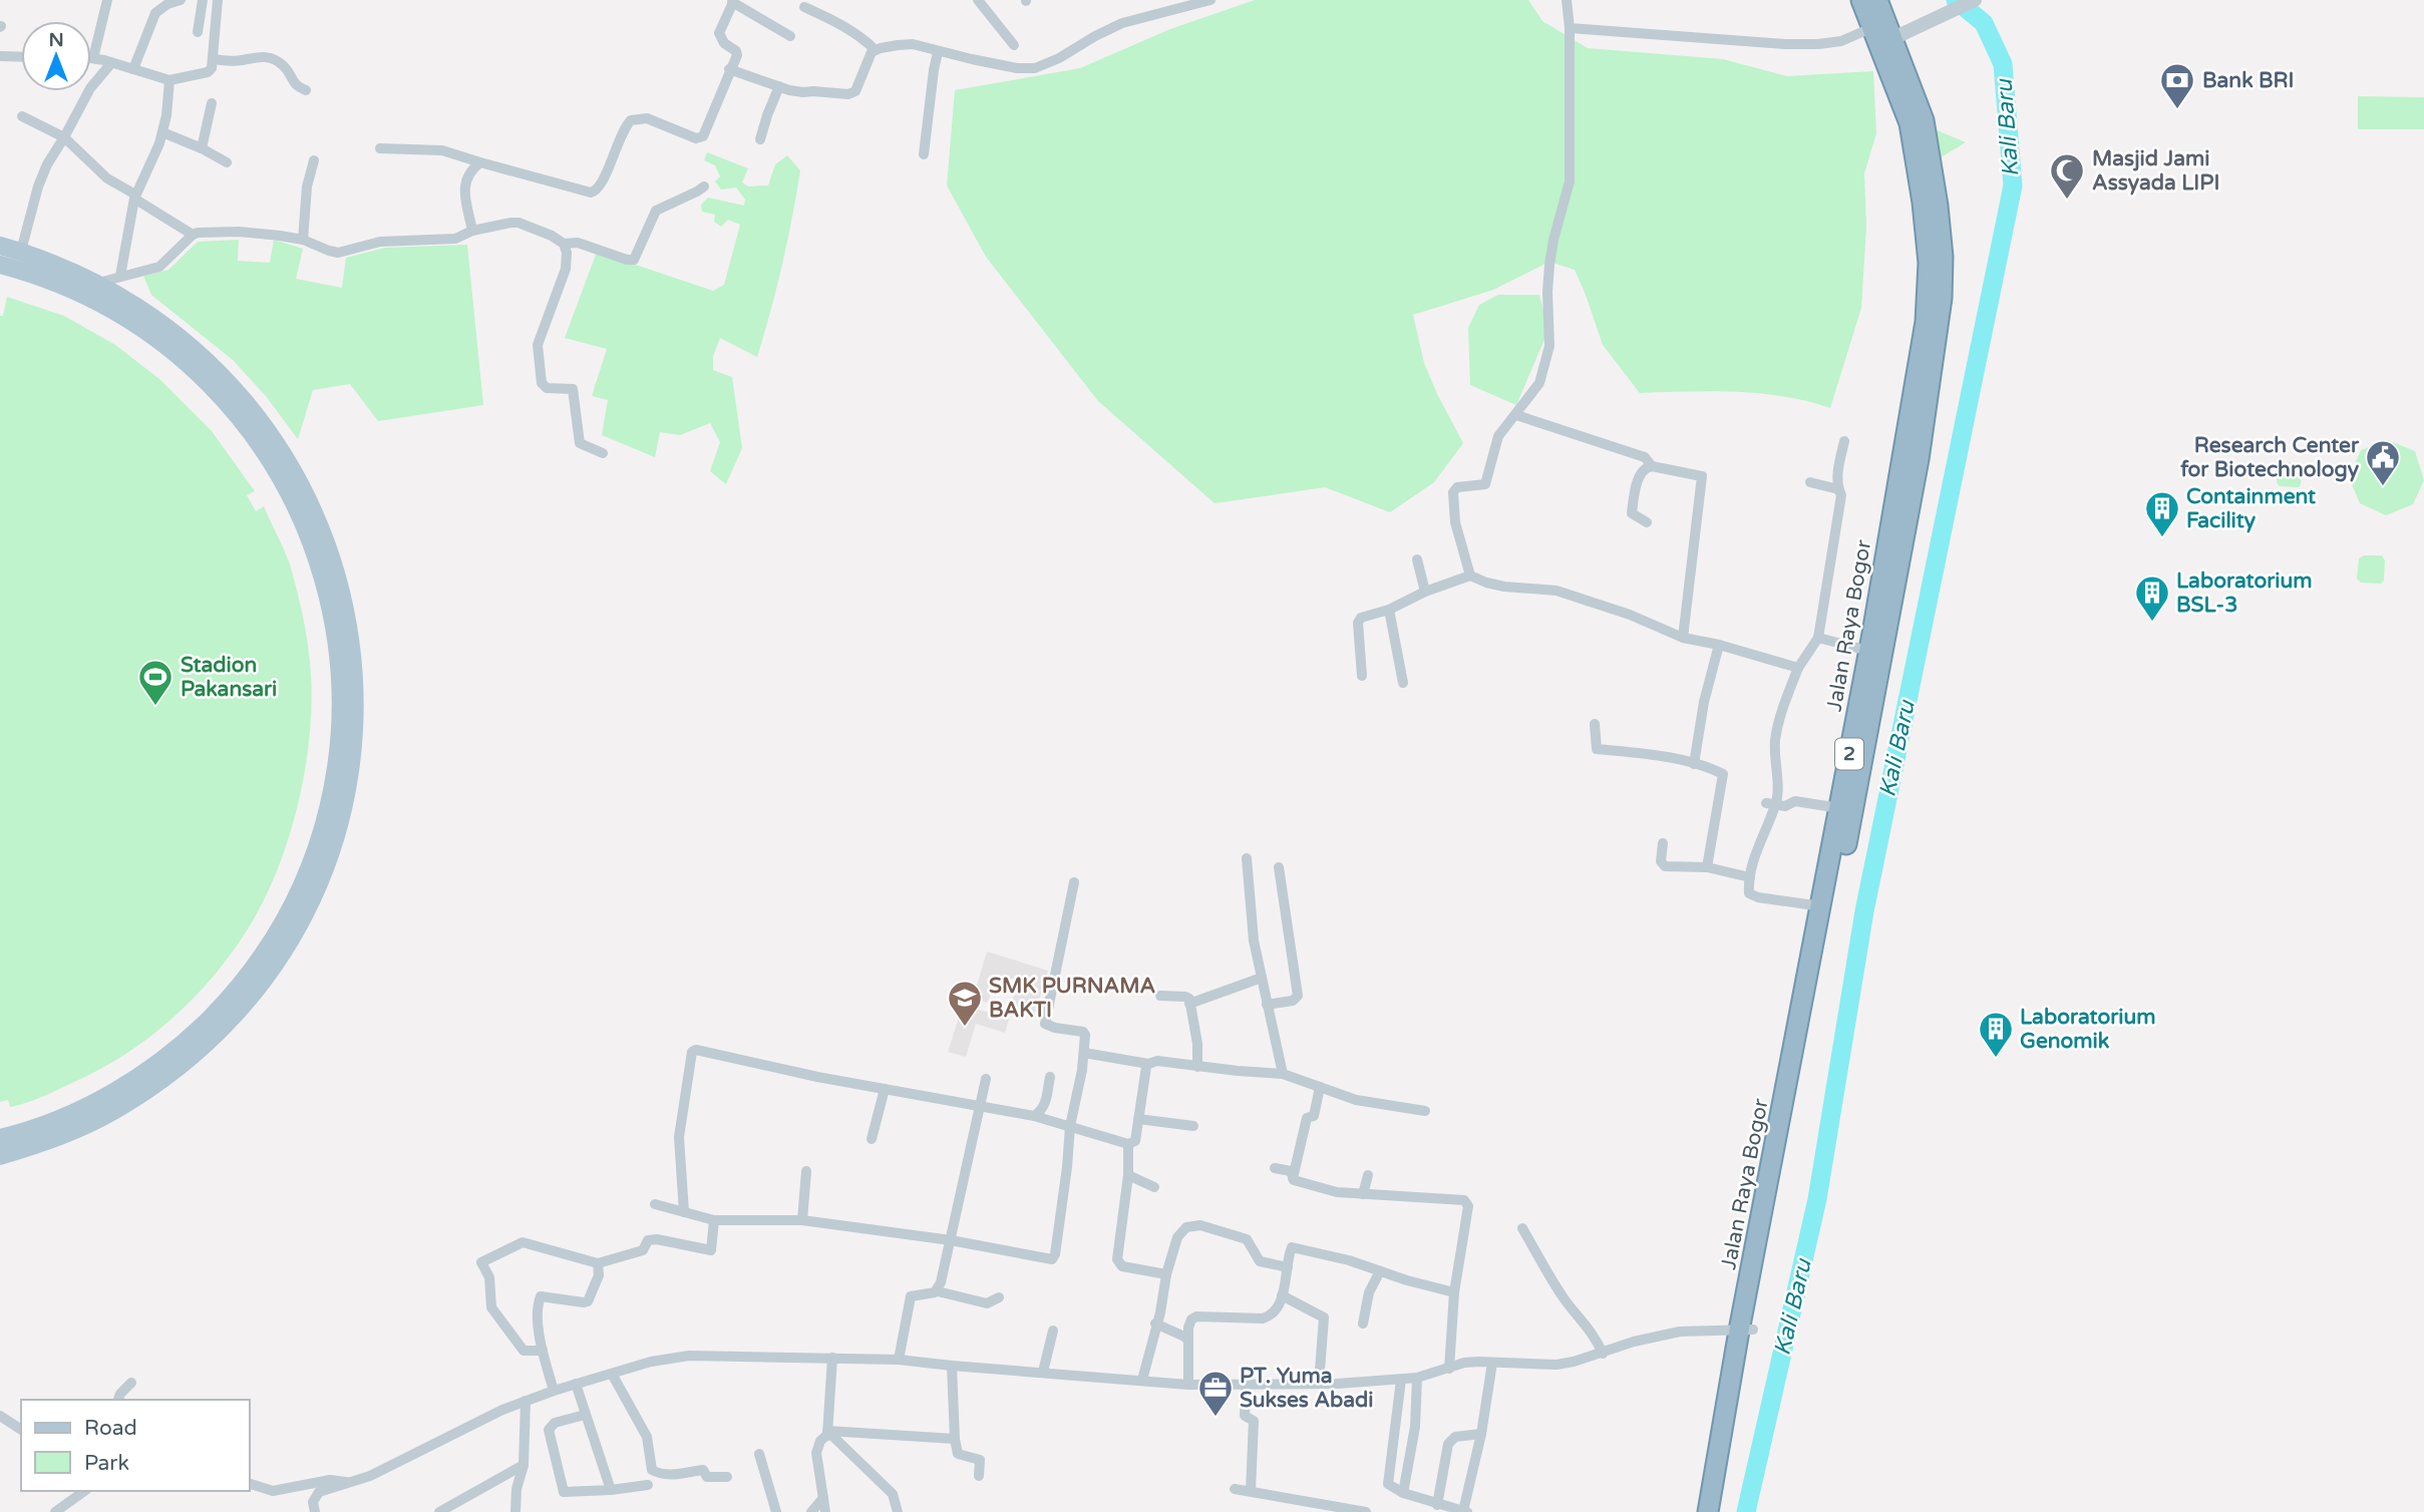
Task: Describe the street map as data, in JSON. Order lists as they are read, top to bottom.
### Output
{
  "streets": {
    "highway": ["Jalan Raya Bogor", "2"]
  },
  "water": ["Kali Baru"],
  "places": {
    "bank": ["Bank BRI"],
    "mosque": ["Masjid Jami Assyada LIPI"],
    "public building": ["Research Center for Biotechnology"],
    "building": ["Containment Facility", "Laboratorium BSL-3", "Laboratorium Genomik"],
    "sports": ["Stadion Pakansari"],
    "school or university": ["SMK PURNAMA BAKTI"],
    "office": ["PT. Yuma Sukses Abadi"]
  },
  "legend": ["Road", "Park"],
  "north": "top"
}
